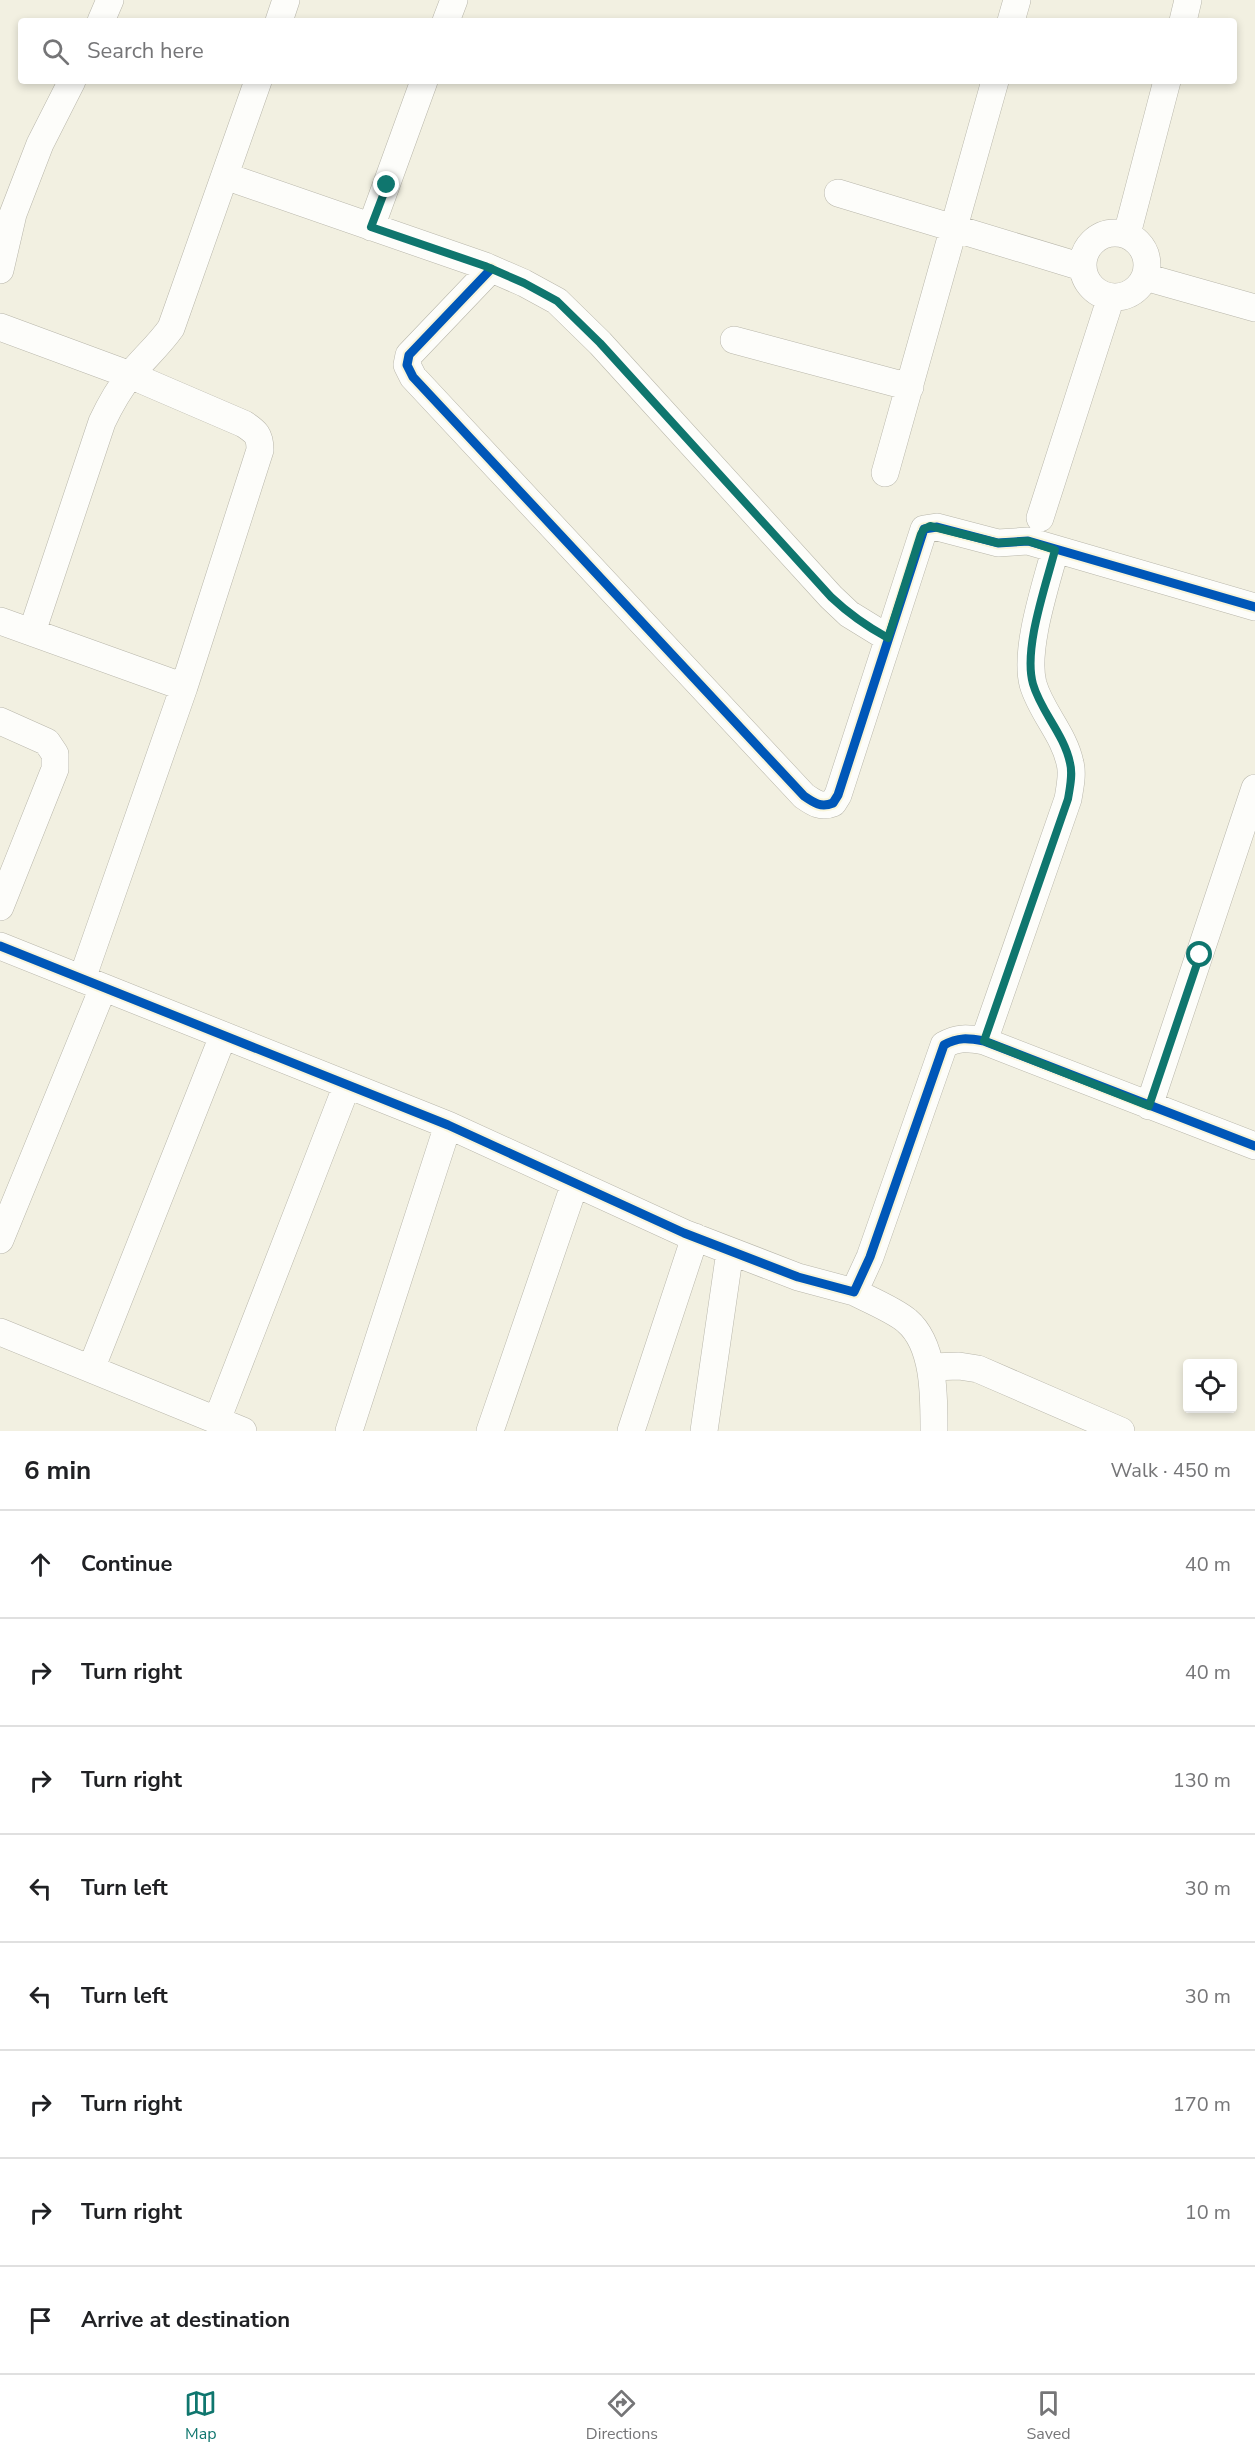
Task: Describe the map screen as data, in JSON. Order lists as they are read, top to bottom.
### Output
{
  "page": {
    "search": "Search here",
    "heading": ["6 min", "Walk · 450 m"],
    "list": [
      ["Continue", "40 m"],
      ["Turn right", "40 m"],
      ["Turn right", "130 m"],
      ["Turn left", "30 m"],
      ["Turn left", "30 m"],
      ["Turn right", "170 m"],
      ["Turn right", "10 m"],
      "Arrive at destination"
    ],
    "nav": ["Map", "Directions", "Saved"]
  }
}
